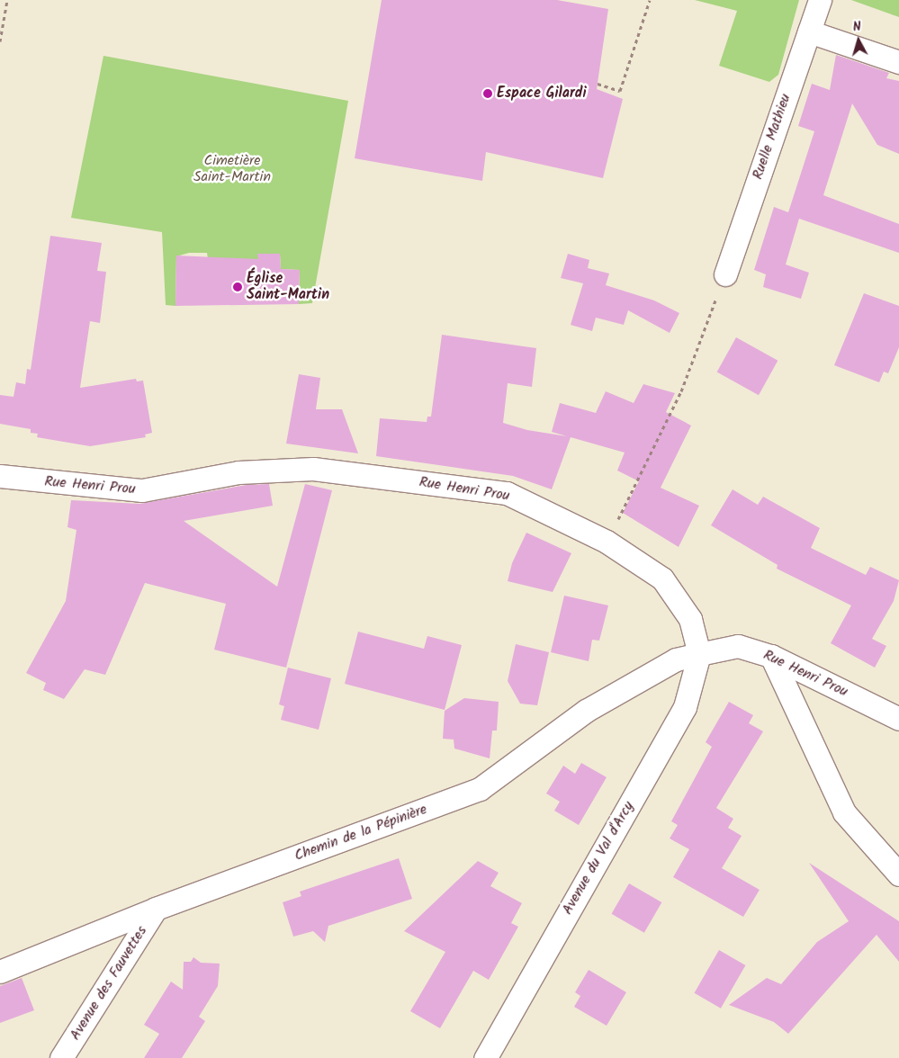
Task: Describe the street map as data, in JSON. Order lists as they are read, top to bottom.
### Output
{
  "streets": {
    "street": [
      "Ruelle Mathieu",
      "Rue Henri Prou",
      "Chemin de la Pépinière",
      "Avenue du Val d'Arcy",
      "Avenue des Fauvettes"
    ]
  },
  "crossings": [
    ["Rue Henri Prou", "Chemin de la Pépinière"],
    ["Rue Henri Prou", "Avenue du Val d'Arcy"],
    ["Chemin de la Pépinière", "Avenue du Val d'Arcy"],
    ["Chemin de la Pépinière", "Avenue des Fauvettes"]
  ],
  "parks": ["Cimetière Saint-Martin"],
  "places": ["Espace Gilardi", "Église Saint-Martin"],
  "north": "top"
}
